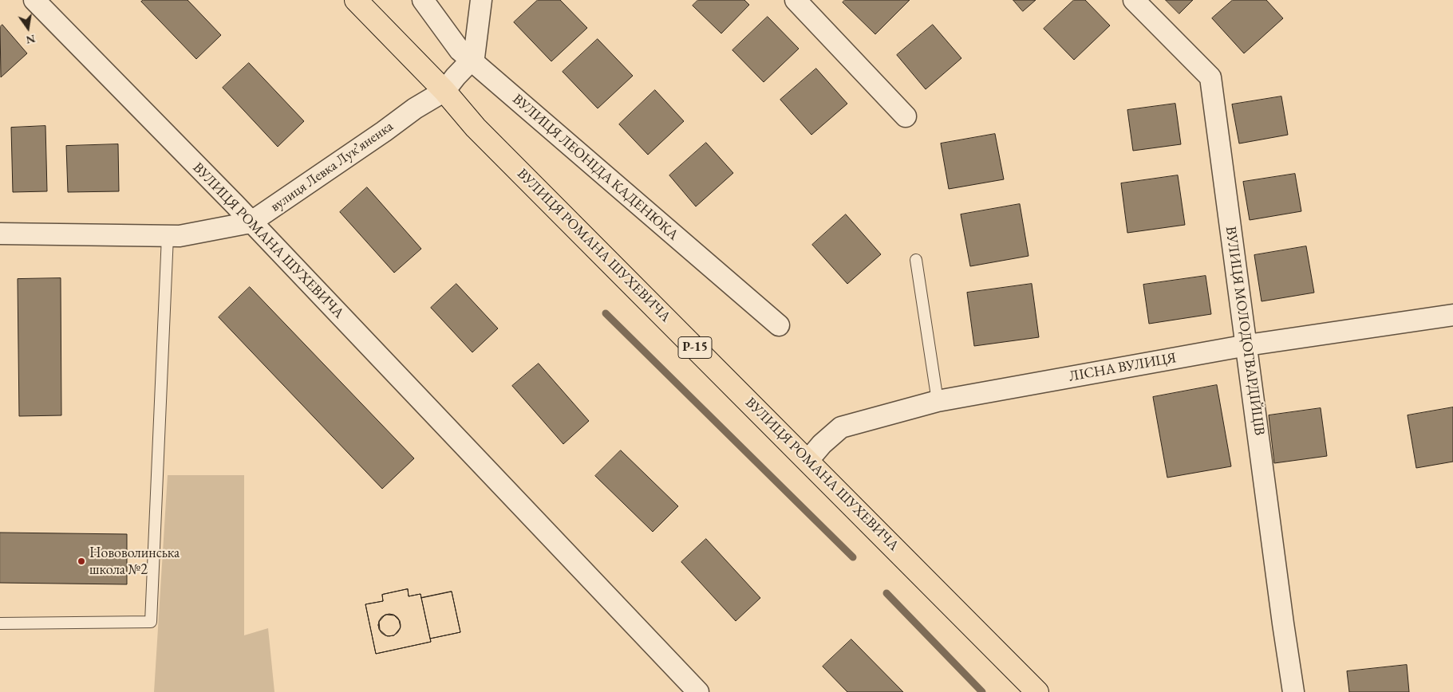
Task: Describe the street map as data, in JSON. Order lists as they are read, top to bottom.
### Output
{
  "streets": {
    "main road": ["ВУЛИЦЯ РОМАНА ШУХЕВИЧА", "Р-15"],
    "street": [
      "вулиця Левка Лукʼяненка",
      "ВУЛИЦЯ ЛЕОНІДА КАДЕНЮКА",
      "ВУЛИЦЯ МОЛОДОГВАРДІЙЦІВ",
      "ЛІСНА ВУЛИЦЯ"
    ]
  },
  "crossings": [
    ["вулиця Левка Лукʼяненка", "ВУЛИЦЯ РОМАНА ШУХЕВИЧА"],
    ["ВУЛИЦЯ РОМАНА ШУХЕВИЧА", "ЛІСНА ВУЛИЦЯ"],
    ["ВУЛИЦЯ МОЛОДОГВАРДІЙЦІВ", "ЛІСНА ВУЛИЦЯ"]
  ],
  "places": ["Нововолинська школа №2"],
  "north": "bottom"
}
